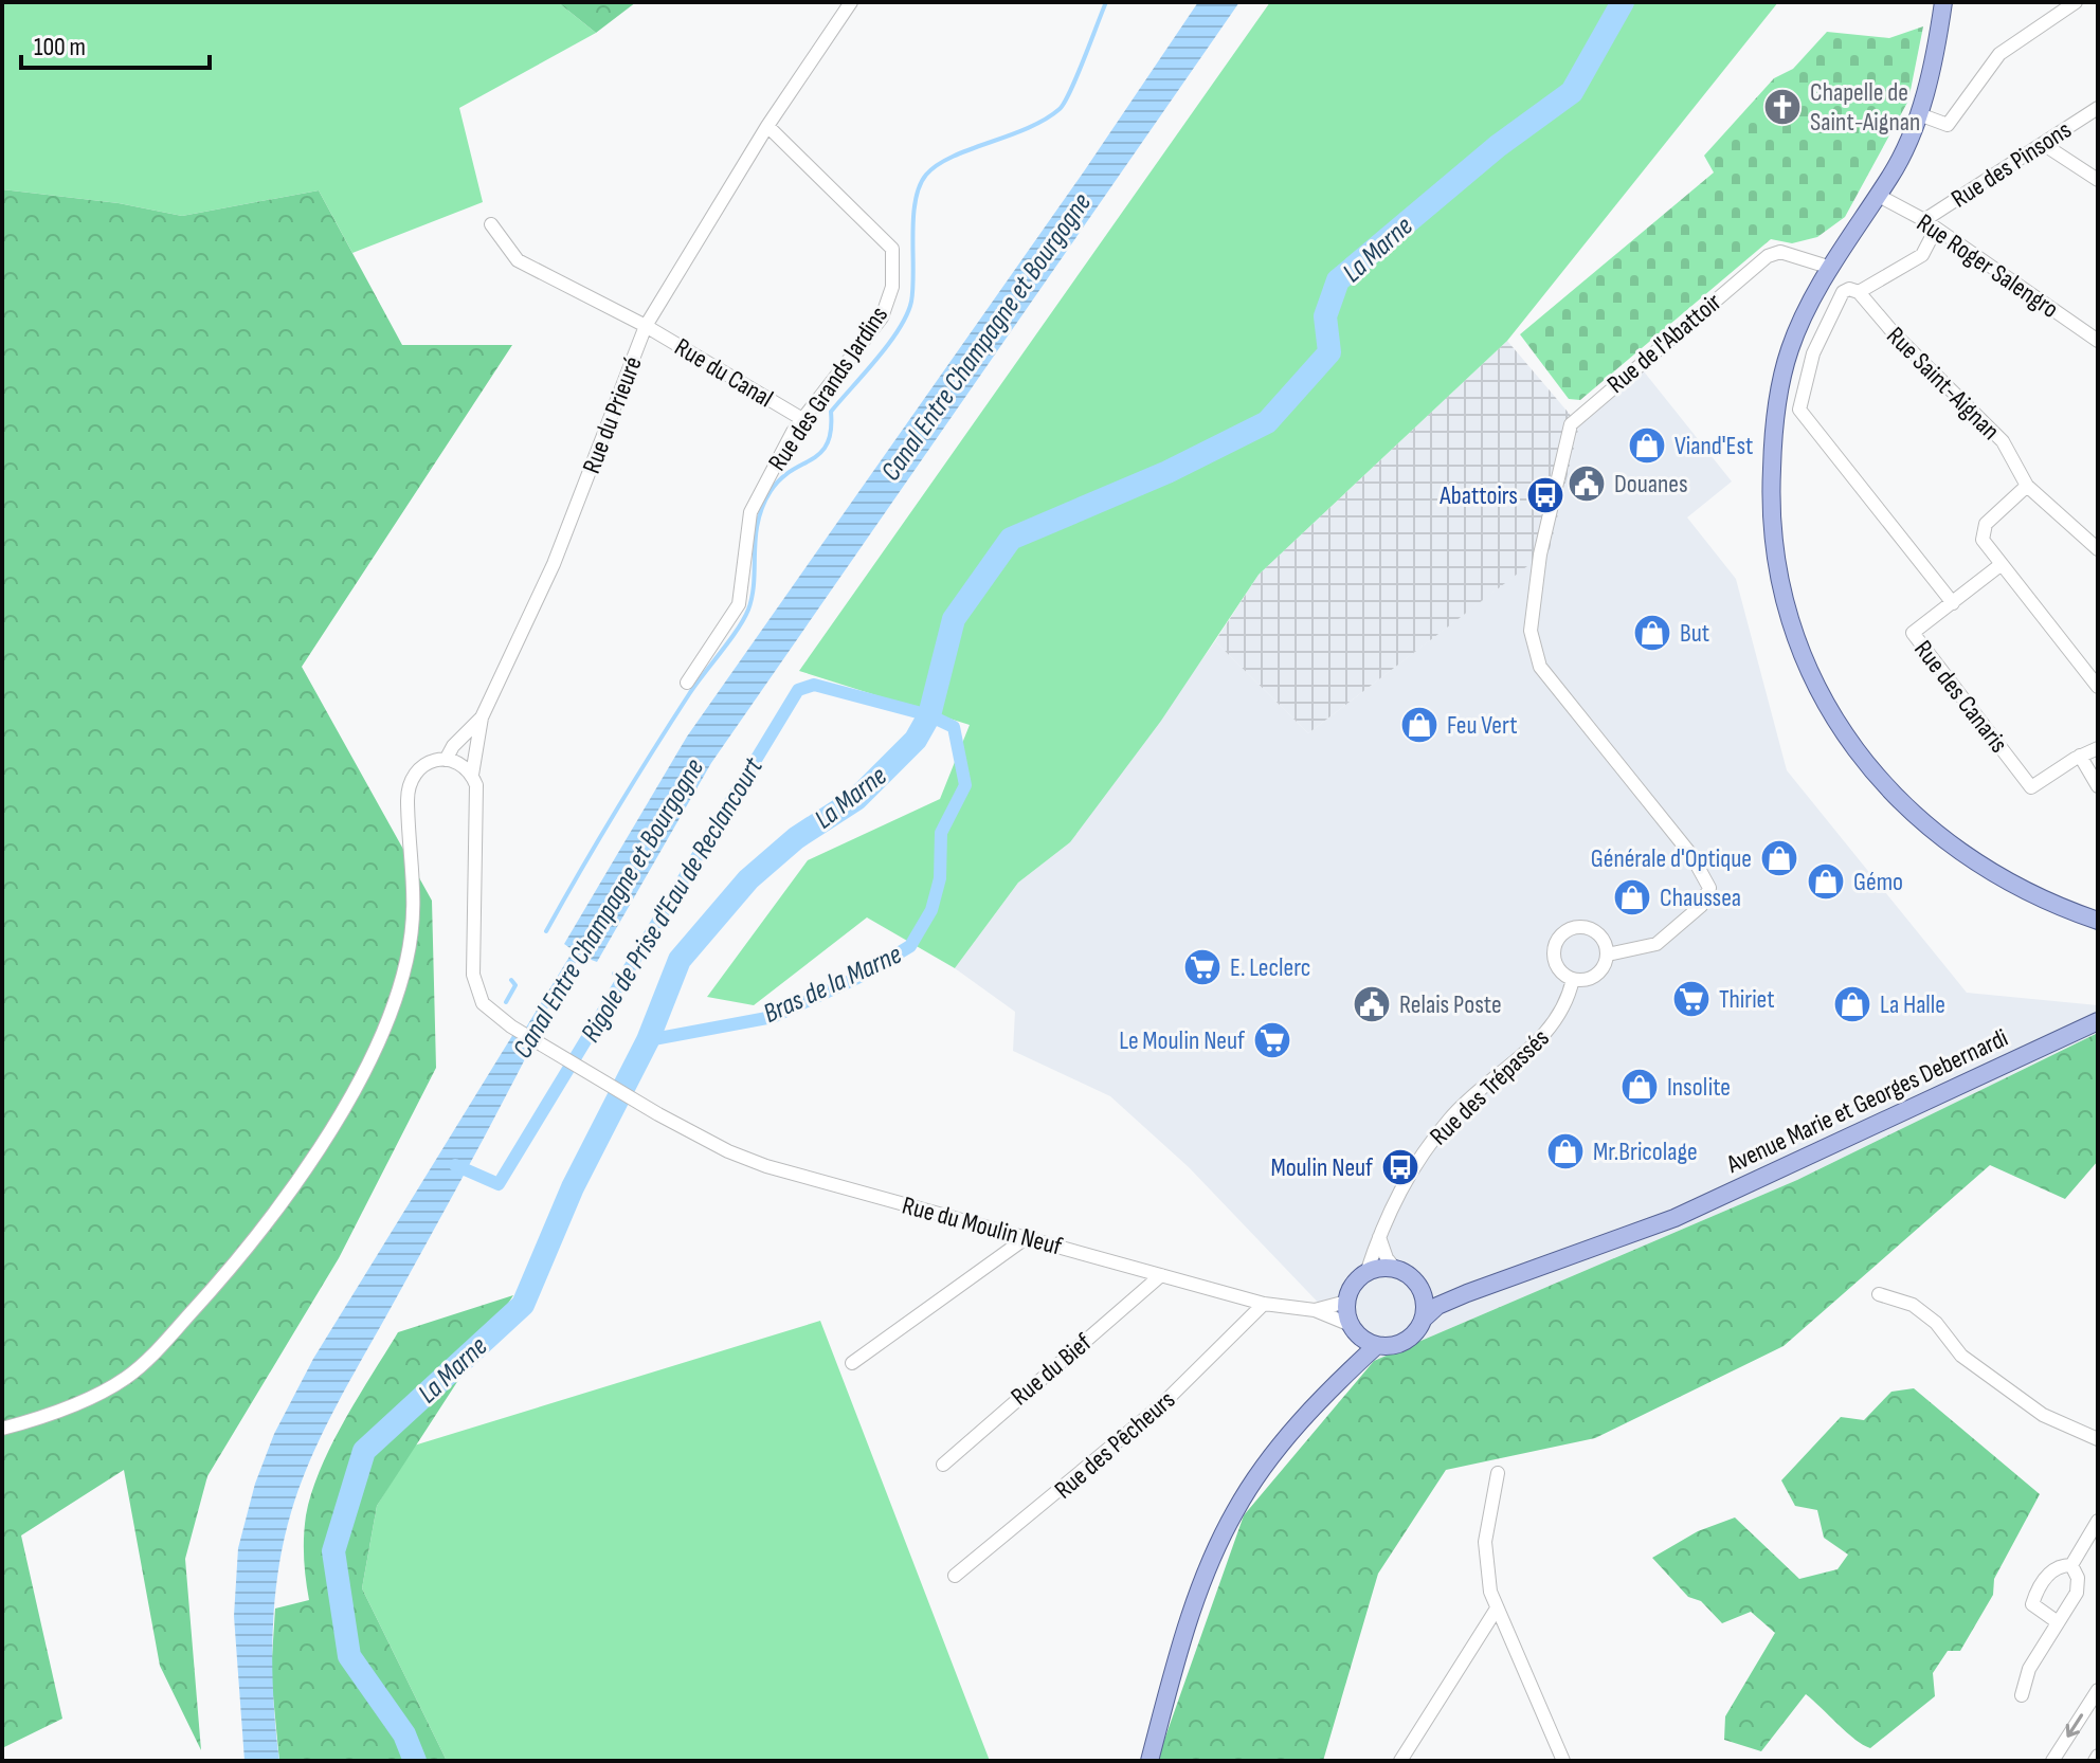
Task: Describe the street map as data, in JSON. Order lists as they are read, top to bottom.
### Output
{
  "streets": {
    "main road": ["Avenue Marie et Georges Debernardi"],
    "street": [
      "Rue des Pinsons",
      "Rue Roger Salengro",
      "Rue de l'Abattoir",
      "Rue du Canal",
      "Rue Saint-Aignan",
      "Rue des Grands Jardins",
      "Rue du Prieuré",
      "Rue des Canaris",
      "Rue des Trépassés",
      "Rue du Moulin Neuf",
      "Rue du Bief",
      "Rue des Pêcheurs"
    ]
  },
  "crossings": [
    ["Rue des Pinsons", "Rue Roger Salengro"],
    ["Rue de l'Abattoir", "Rue des Trépassés"],
    ["Rue du Canal", "Rue des Grands Jardins"],
    ["Rue du Canal", "Rue du Prieuré"],
    ["Rue des Grands Jardins", "Rue du Prieuré"],
    ["Rue du Prieuré", "Rue du Moulin Neuf"],
    ["Rue des Trépassés", "Avenue Marie et Georges Debernardi"],
    ["Rue des Trépassés", "Rue du Moulin Neuf"],
    ["Avenue Marie et Georges Debernardi", "Rue du Moulin Neuf"],
    ["Rue du Moulin Neuf", "Rue du Bief"],
    ["Rue du Moulin Neuf", "Rue des Pêcheurs"]
  ],
  "water": [
    "La Marne",
    "Canal Entre Champagne et Bourgogne",
    "Rigole de Prise d'Eau de Reclancourt",
    "Bras de la Marne"
  ],
  "places": {
    "church": ["Chapelle de Saint-Aignan"],
    "shop": [
      "Viand'Est",
      "But",
      "Feu Vert",
      "Générale d'Optique",
      "Gémo",
      "Chaussea",
      "La Halle",
      "Insolite",
      "Mr.Bricolage"
    ],
    "public building": ["Douanes", "Relais Poste"],
    "bus stop": ["Abattoirs", "Moulin Neuf"],
    "supermarket": ["E. Leclerc", "Thiriet", "Le Moulin Neuf"]
  },
  "scale_bar": "100 m"
}
